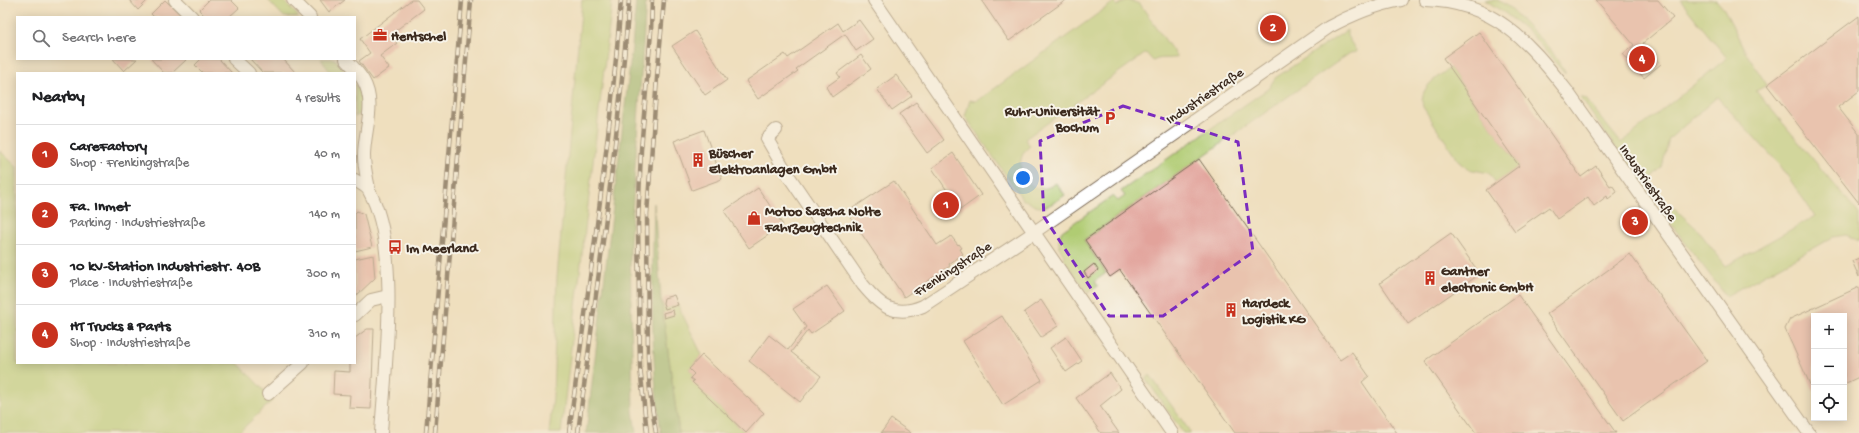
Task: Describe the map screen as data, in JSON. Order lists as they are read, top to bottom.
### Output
{
  "streets": {
    "street": ["Industriestraße", "Frenkingstraße"]
  },
  "crossings": [
    ["Industriestraße", "Frenkingstraße"]
  ],
  "places": {
    "office": ["Hentschel"],
    "parking": ["Ruhr-Universität Bochum"],
    "building": ["Büscher Elektroanlagen GmbH", "Gantner electronic GmbH", "Hardeck Logistik KG"],
    "shop": ["Motoo Sascha Nolte Fahrzeugtechnik"],
    "bus stop": ["Im Meerland"]
  },
  "page": {
    "pins": [
      "2",
      "4",
      "1",
      "3"
    ],
    "search": "Search here",
    "heading": ["Nearby", "4 results"],
    "list": [
      {
        "mark": "1",
        "name": "CareFactory",
        "note": "Shop · Frenkingstraße",
        "value": "40 m"
      },
      {
        "mark": "2",
        "name": "Fa. Inmet",
        "note": "Parking · Industriestraße",
        "value": "140 m"
      },
      {
        "mark": "3",
        "name": "10 kV-Station Industriestr. 40B",
        "note": "Place · Industriestraße",
        "value": "300 m"
      },
      {
        "mark": "4",
        "name": "HT Trucks & Parts",
        "note": "Shop · Industriestraße",
        "value": "310 m"
      }
    ],
    "map_buttons": ["+", "−"]
  }
}
